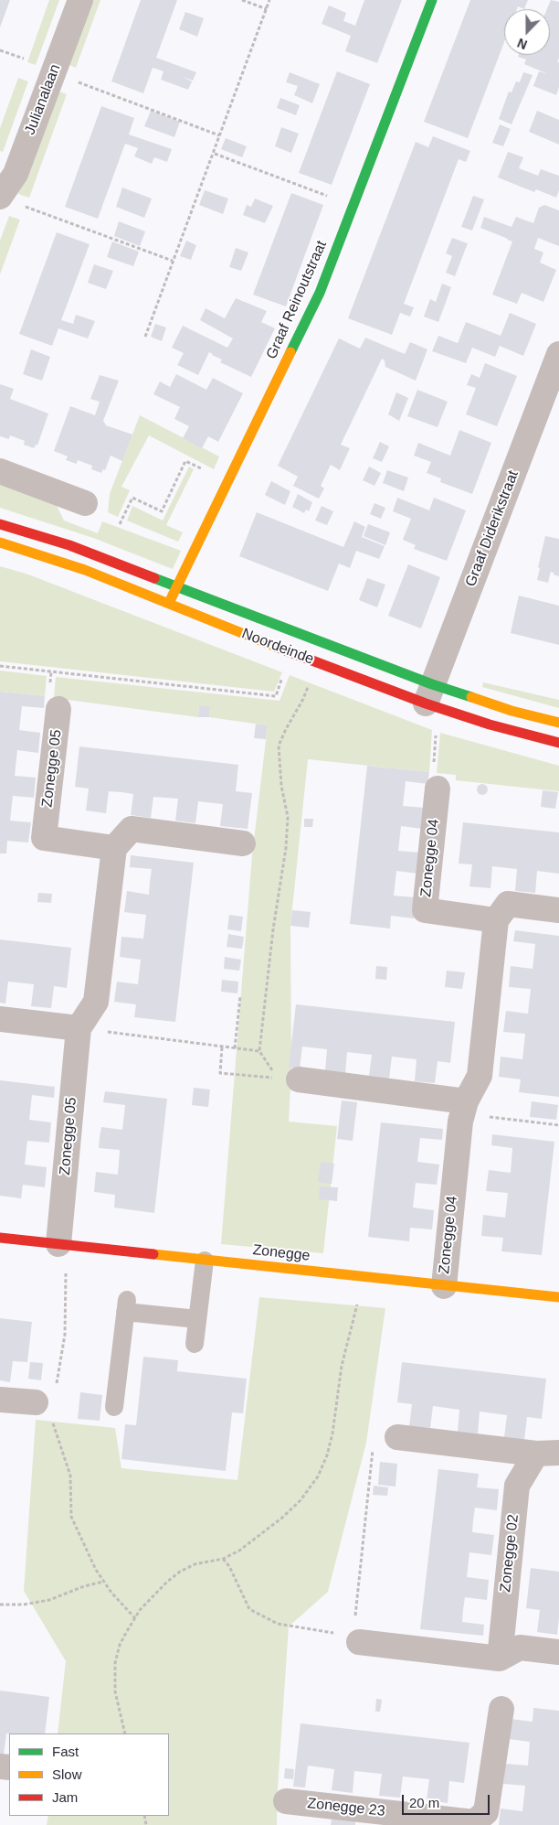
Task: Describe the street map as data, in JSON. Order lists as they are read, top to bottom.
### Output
{
  "streets": {
    "street": [
      "Julianalaan",
      "Graaf Reinoutstraat",
      "Graaf Diderikstraat",
      "Noordeinde",
      "Zonegge 05",
      "Zonegge 04",
      "Zonegge",
      "Zonegge 02",
      "Zonegge 23"
    ]
  },
  "crossings": [
    ["Graaf Reinoutstraat", "Noordeinde"],
    ["Graaf Diderikstraat", "Noordeinde"],
    ["Zonegge 05", "Zonegge"],
    ["Zonegge 04", "Zonegge"]
  ],
  "legend": ["Fast", "Slow", "Jam"],
  "scale_bar": "20 m",
  "north": "bottom"
}
